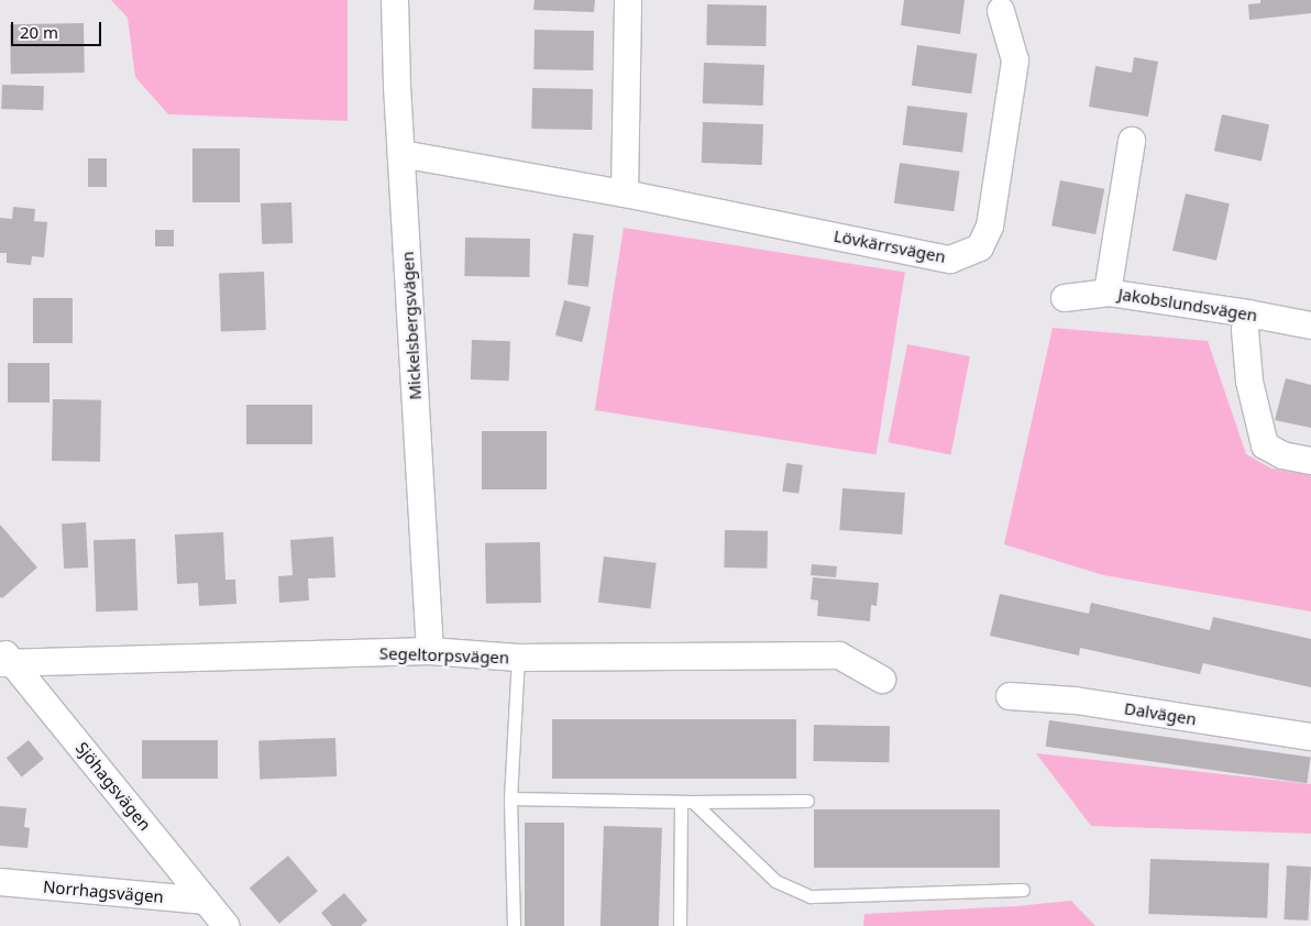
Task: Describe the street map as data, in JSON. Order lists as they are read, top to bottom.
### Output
{
  "streets": {
    "street": [
      "Lövkärrsvägen",
      "Jakobslundsvägen",
      "Mickelsbergsvägen",
      "Segeltorpsvägen",
      "Dalvägen",
      "Sjöhagsvägen",
      "Norrhagsvägen"
    ]
  },
  "crossings": [
    ["Lövkärrsvägen", "Mickelsbergsvägen"],
    ["Mickelsbergsvägen", "Segeltorpsvägen"],
    ["Segeltorpsvägen", "Sjöhagsvägen"],
    ["Sjöhagsvägen", "Norrhagsvägen"]
  ],
  "scale_bar": "20 m"
}
